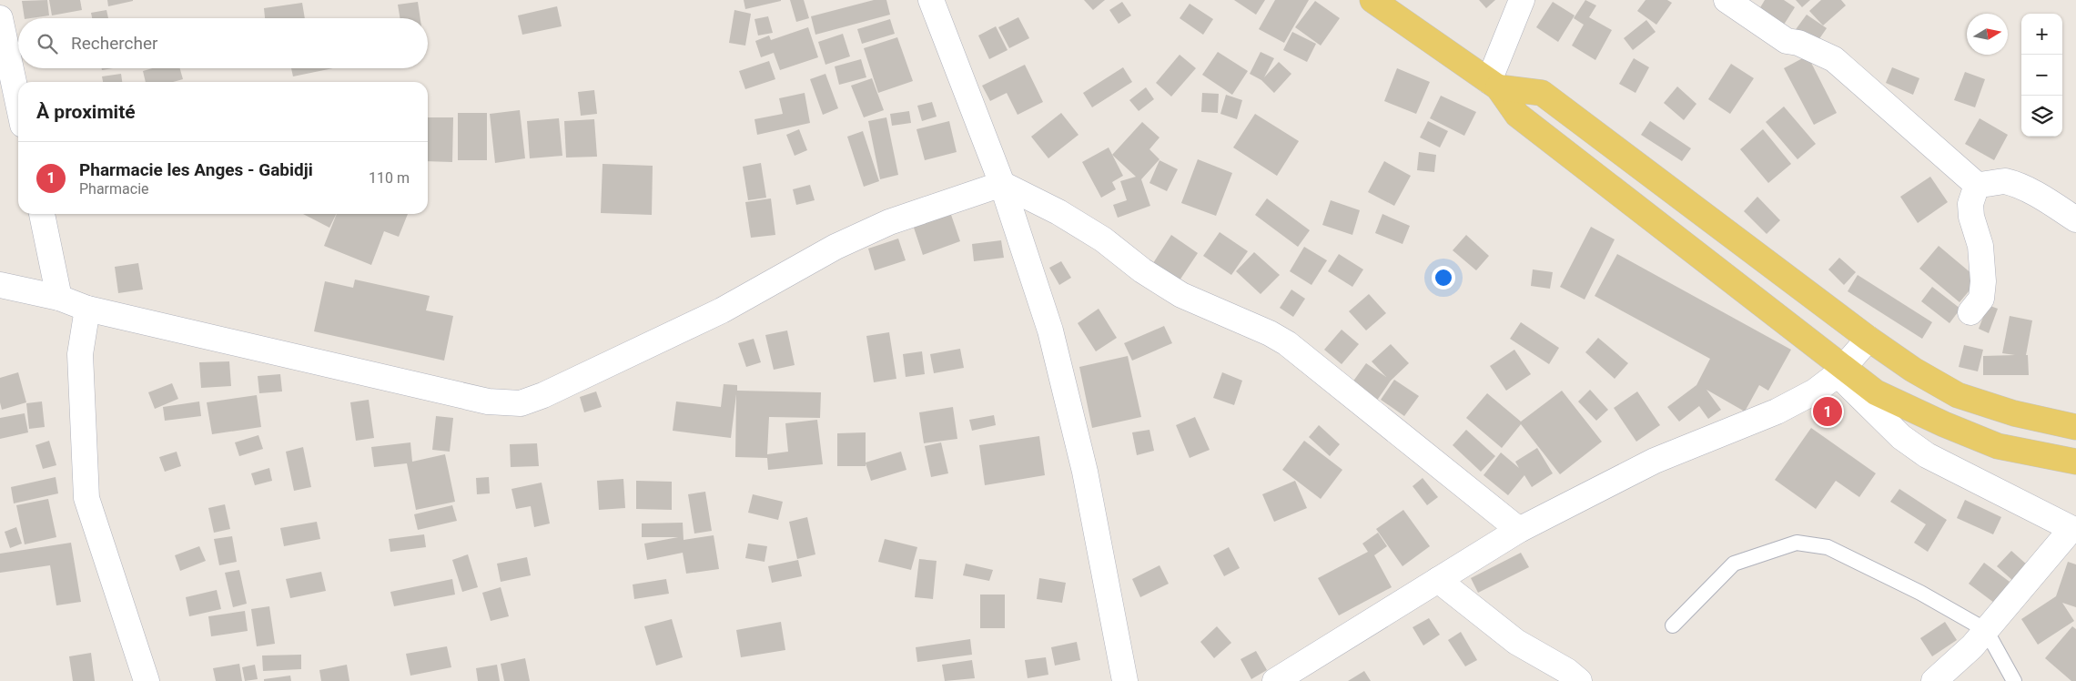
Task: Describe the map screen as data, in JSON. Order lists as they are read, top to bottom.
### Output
{
  "north": "right",
  "page": {
    "map_buttons": ["+", "−"],
    "search": "Rechercher",
    "heading": "À proximité",
    "list": [
      {
        "mark": "1",
        "name": "Pharmacie les Anges - Gabidji",
        "note": "Pharmacie",
        "value": "110 m"
      }
    ],
    "pins": "1"
  }
}
